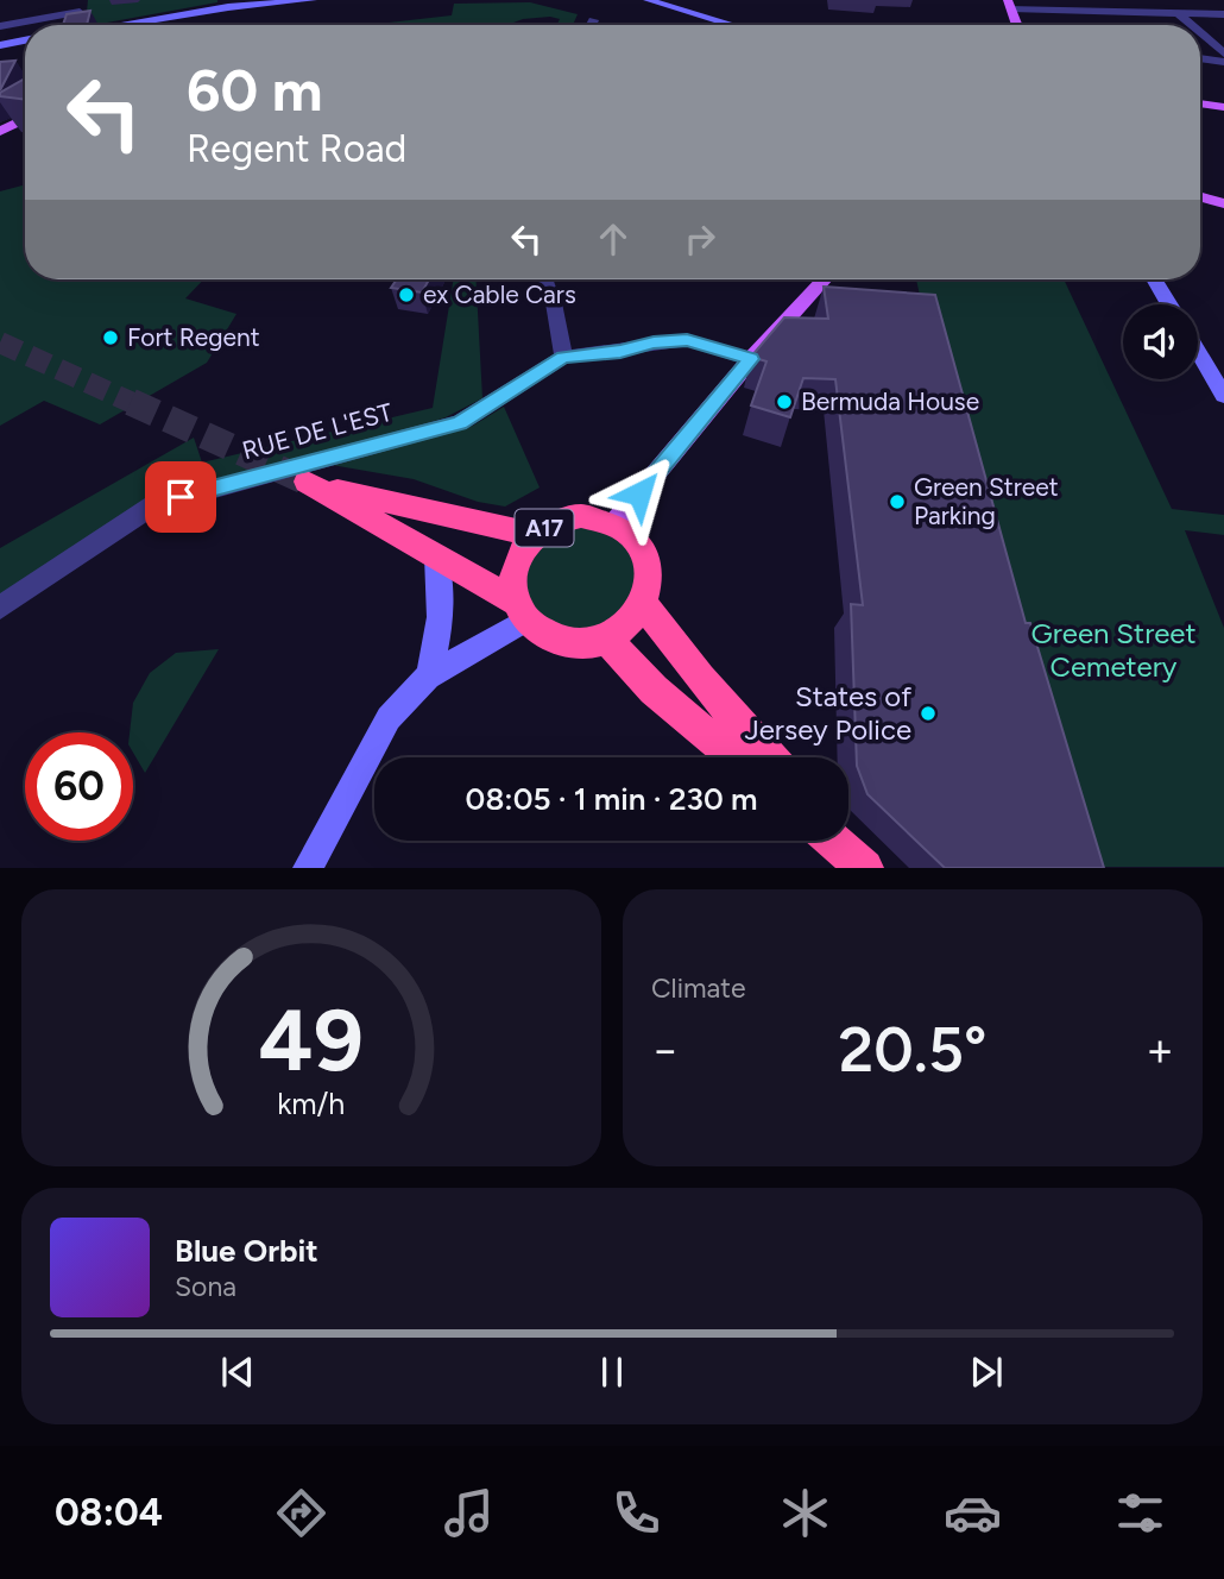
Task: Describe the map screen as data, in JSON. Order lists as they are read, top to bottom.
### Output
{
  "streets": {
    "highway": ["A17"],
    "street": ["RUE DE L'EST"]
  },
  "parks": ["Green Street Cemetery"],
  "places": [
    "ex Cable Cars",
    "Fort Regent",
    "Bermuda House",
    "Green Street Parking",
    "States of Jersey Police"
  ],
  "page": {
    "turn": ["60 m", "Regent Road"],
    "limit": "60",
    "trip": "08:05 · 1 min · 230 m",
    "tile": "Climate",
    "heat": ["−", "20.5°", "+"],
    "song": ["Blue Orbit", "Sona"],
    "tabs": "08:04",
    "gauge": ["49", "km/h"]
  }
}
